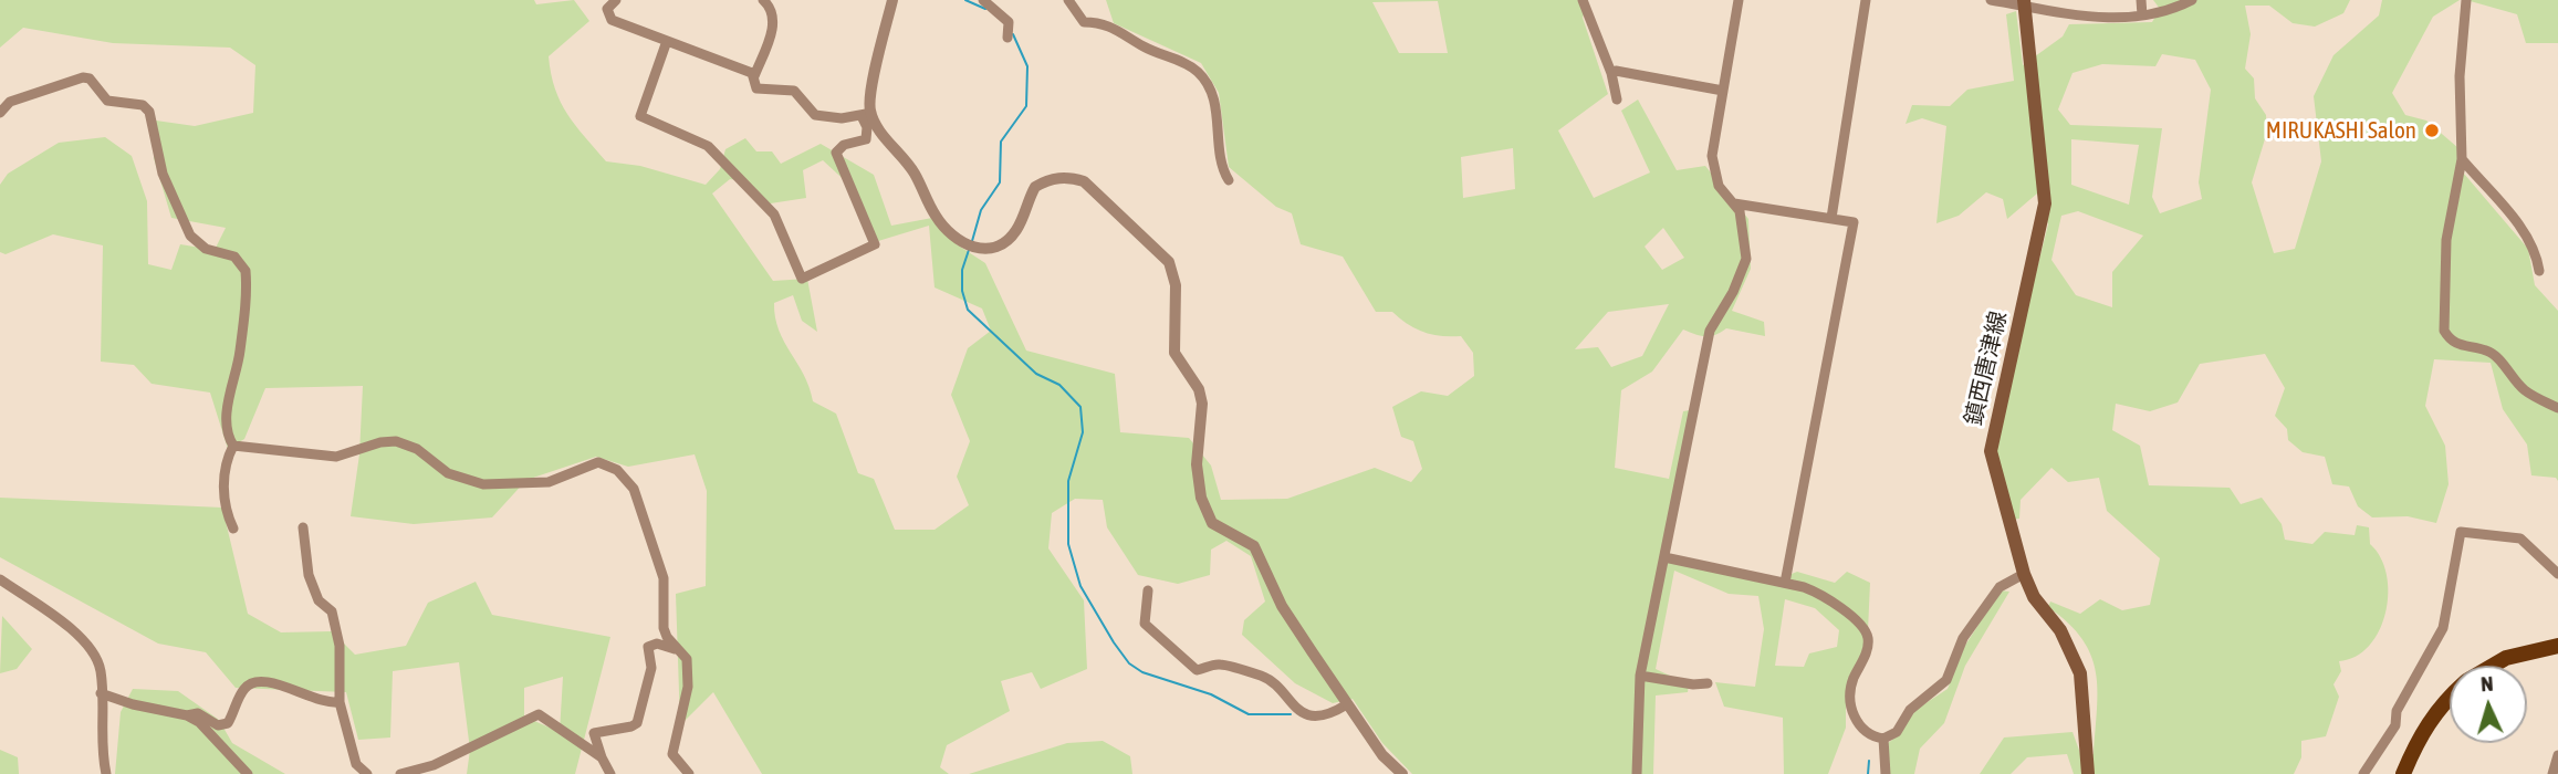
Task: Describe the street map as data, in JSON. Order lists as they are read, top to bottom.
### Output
{
  "streets": {
    "main road": ["鎮西唐津線"]
  },
  "places": ["MIRUKASHI Salon"],
  "north": "top"
}
